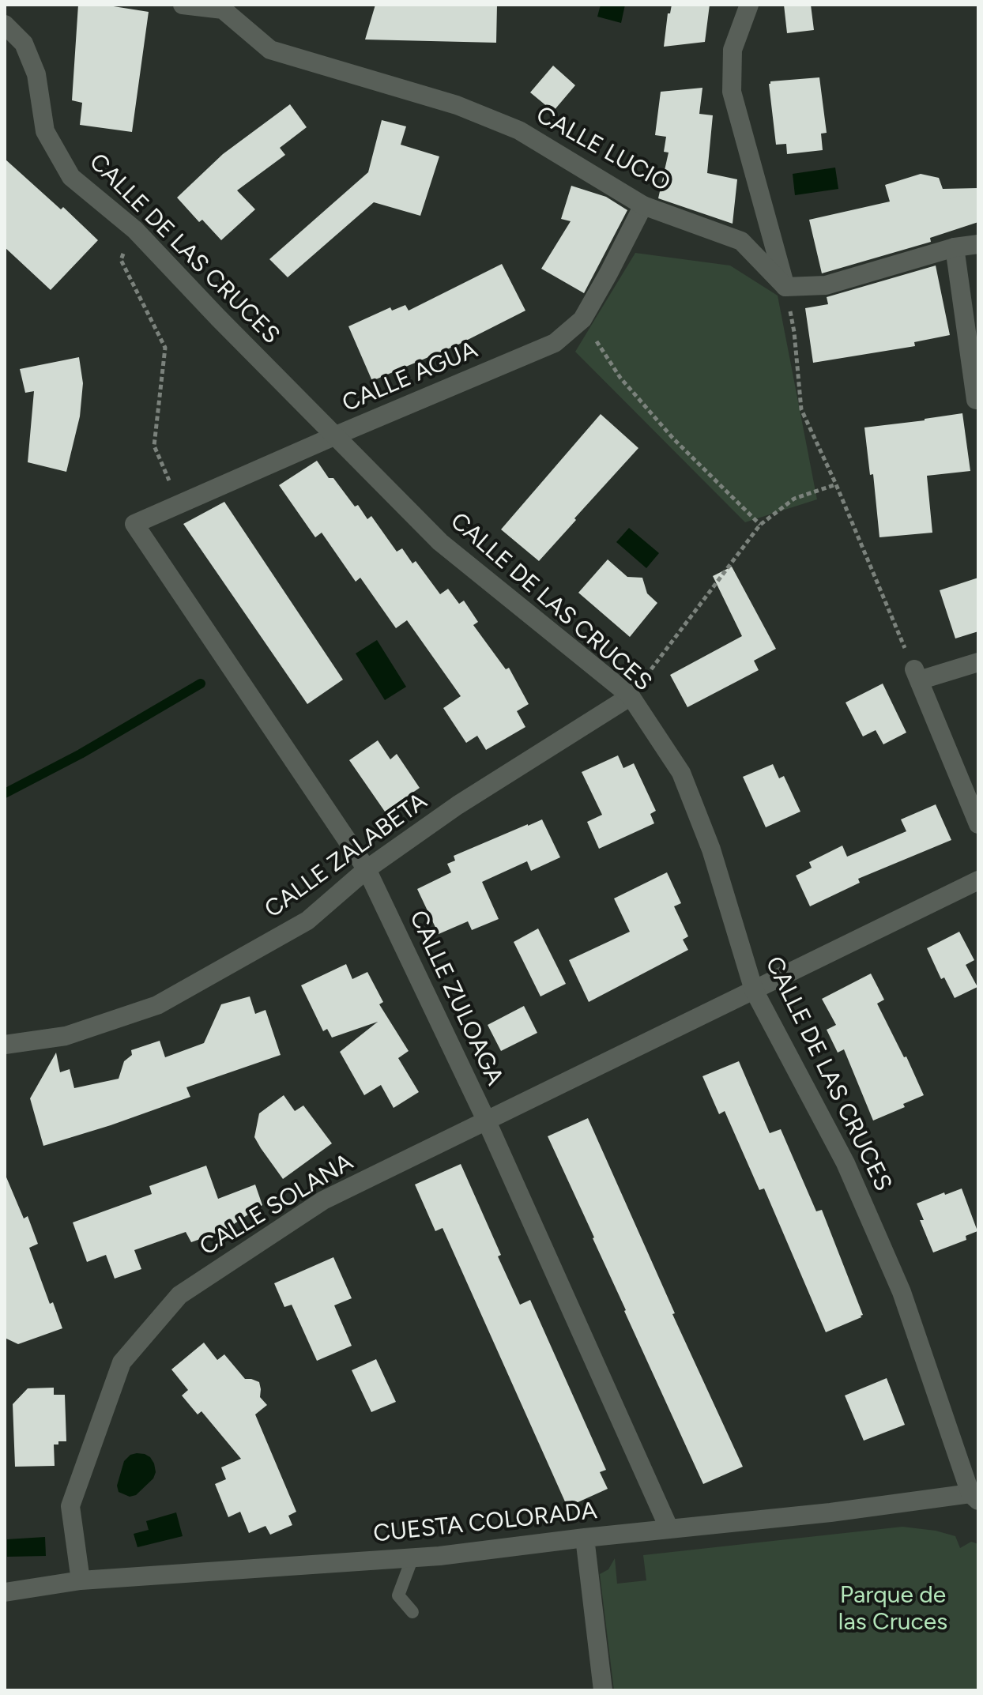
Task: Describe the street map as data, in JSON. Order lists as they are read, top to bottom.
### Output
{
  "streets": {
    "street": [
      "CALLE LUCIO",
      "CALLE DE LAS CRUCES",
      "CALLE AGUA",
      "CALLE ZALABETA",
      "CALLE ZULOAGA",
      "CALLE SOLANA",
      "CUESTA COLORADA"
    ]
  },
  "crossings": [
    ["CALLE LUCIO", "CALLE AGUA"],
    ["CALLE DE LAS CRUCES", "CALLE AGUA"],
    ["CALLE DE LAS CRUCES", "CALLE ZALABETA"],
    ["CALLE DE LAS CRUCES", "CALLE SOLANA"],
    ["CALLE DE LAS CRUCES", "CUESTA COLORADA"],
    ["CALLE AGUA", "CALLE ZULOAGA"],
    ["CALLE ZALABETA", "CALLE ZULOAGA"],
    ["CALLE ZULOAGA", "CALLE SOLANA"],
    ["CALLE ZULOAGA", "CUESTA COLORADA"],
    ["CALLE SOLANA", "CUESTA COLORADA"]
  ],
  "parks": ["Parque de las Cruces"]
}
